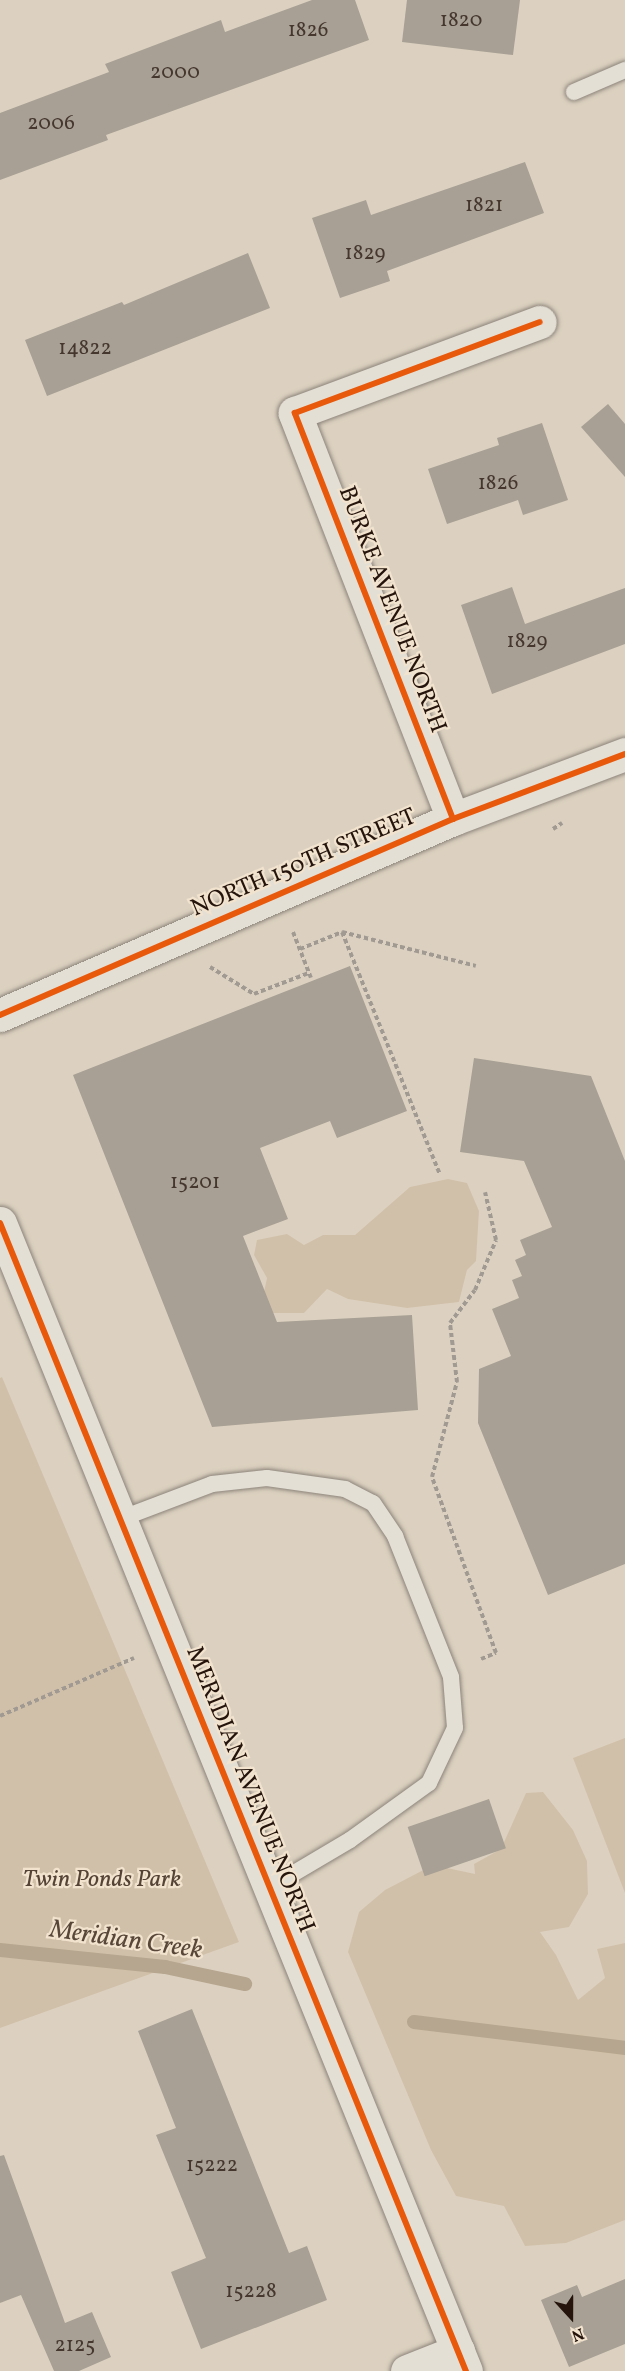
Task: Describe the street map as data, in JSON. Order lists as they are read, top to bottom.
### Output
{
  "streets": {
    "street": ["BURKE AVENUE NORTH", "NORTH 150TH STREET", "MERIDIAN AVENUE NORTH"]
  },
  "crossings": [
    ["BURKE AVENUE NORTH", "NORTH 150TH STREET"]
  ],
  "water": ["Meridian Creek"],
  "parks": ["Twin Ponds Park"],
  "house_numbers": [
    "1820",
    "1826",
    "2000",
    "2006",
    "1821",
    "1829",
    "14822",
    "1826",
    "1829",
    "15201",
    "15222",
    "15228",
    "2125"
  ],
  "north": "bottom"
}
